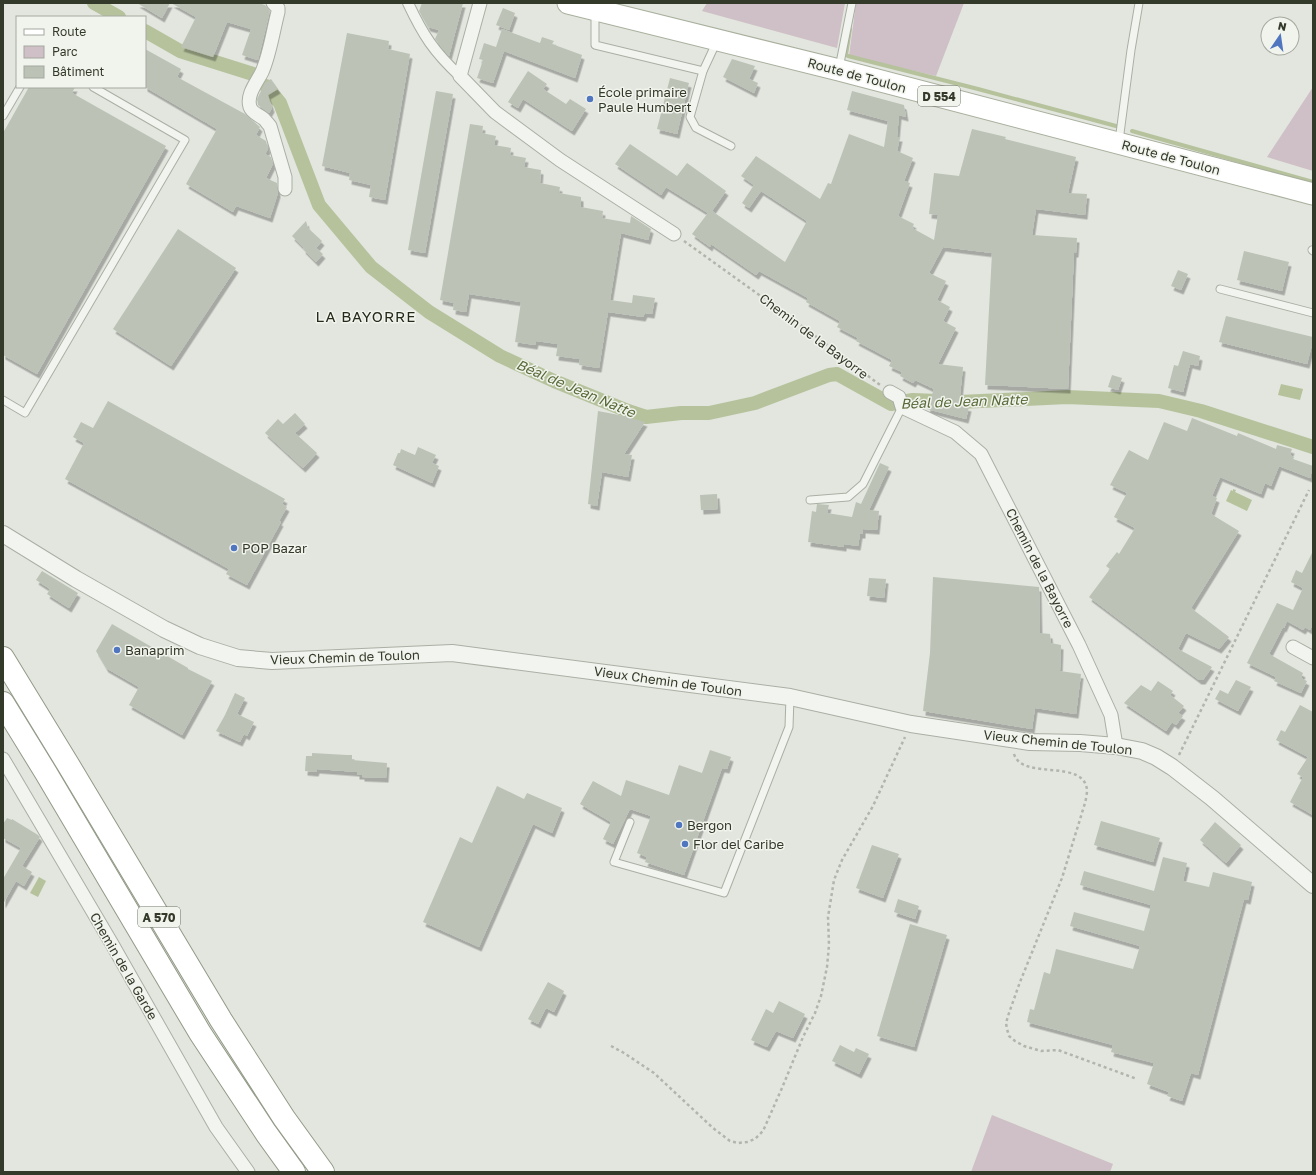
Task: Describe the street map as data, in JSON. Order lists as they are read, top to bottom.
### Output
{
  "streets": {
    "highway": ["A 570"],
    "main road": ["Route de Toulon", "D 554"],
    "street": ["Chemin de la Bayorre", "Vieux Chemin de Toulon", "Chemin de la Garde"]
  },
  "crossings": [
    ["Chemin de la Bayorre", "Vieux Chemin de Toulon"]
  ],
  "districts": ["LA BAYORRE"],
  "water": ["Béal de Jean Natte"],
  "places": [
    "École primaire Paule Humbert",
    "POP Bazar",
    "Banaprim",
    "Bergon",
    "Flor del Caribe"
  ],
  "legend": ["Route", "Parc", "Bâtiment"],
  "north": "top"
}
